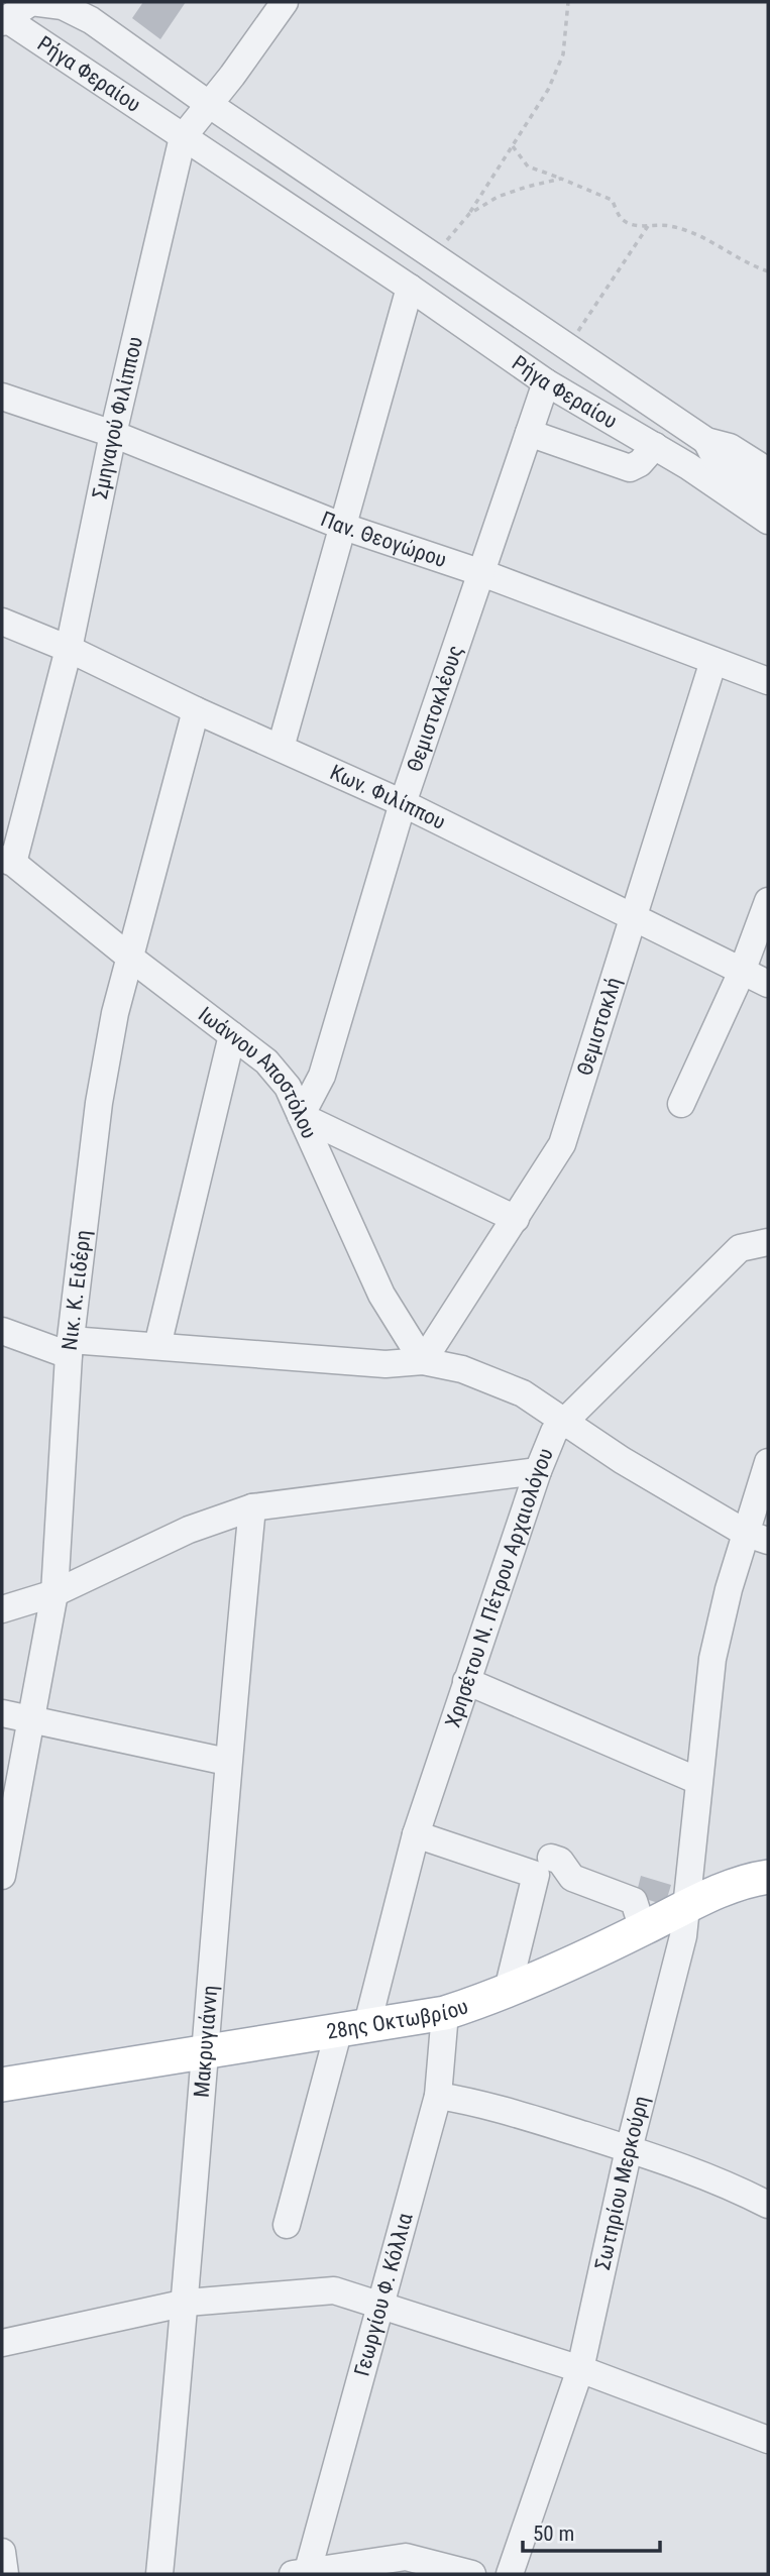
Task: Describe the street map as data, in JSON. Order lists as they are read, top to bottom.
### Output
{
  "streets": {
    "main road": ["28ης Οκτωβρίου"],
    "street": [
      "Ρήγα Φεραίου",
      "Σμηναγού Φιλίππου",
      "Παν. Θεογώρου",
      "Θεμιστοκλέους",
      "Κων. Φιλίππου",
      "Θεμιστοκλή",
      "Ιωάννου Αποστόλου",
      "Νικ. Κ. Ειδέρη",
      "Χρησέτου Ν. Πέτρου Αρχαιολόγου",
      "Μακρυγιάννη",
      "Σωτηρίου Μερκούρη",
      "Γεωργίου Φ. Κόλλια"
    ]
  },
  "crossings": [
    ["Ρήγα Φεραίου", "Σμηναγού Φιλίππου"],
    ["Ρήγα Φεραίου", "Θεμιστοκλέους"],
    ["Σμηναγού Φιλίππου", "Παν. Θεογώρου"],
    ["Σμηναγού Φιλίππου", "Κων. Φιλίππου"],
    ["Σμηναγού Φιλίππου", "Ιωάννου Αποστόλου"],
    ["Παν. Θεογώρου", "Θεμιστοκλέους"],
    ["Παν. Θεογώρου", "Θεμιστοκλή"],
    ["Θεμιστοκλέους", "Κων. Φιλίππου"],
    ["Θεμιστοκλέους", "Ιωάννου Αποστόλου"],
    ["Κων. Φιλίππου", "Θεμιστοκλή"],
    ["Κων. Φιλίππου", "Νικ. Κ. Ειδέρη"],
    ["Θεμιστοκλή", "Ιωάννου Αποστόλου"],
    ["Ιωάννου Αποστόλου", "Νικ. Κ. Ειδέρη"],
    ["Χρησέτου Ν. Πέτρου Αρχαιολόγου", "28ης Οκτωβρίου"],
    ["28ης Οκτωβρίου", "Μακρυγιάννη"],
    ["28ης Οκτωβρίου", "Σωτηρίου Μερκούρη"],
    ["28ης Οκτωβρίου", "Γεωργίου Φ. Κόλλια"]
  ],
  "scale_bar": "50 m"
}
